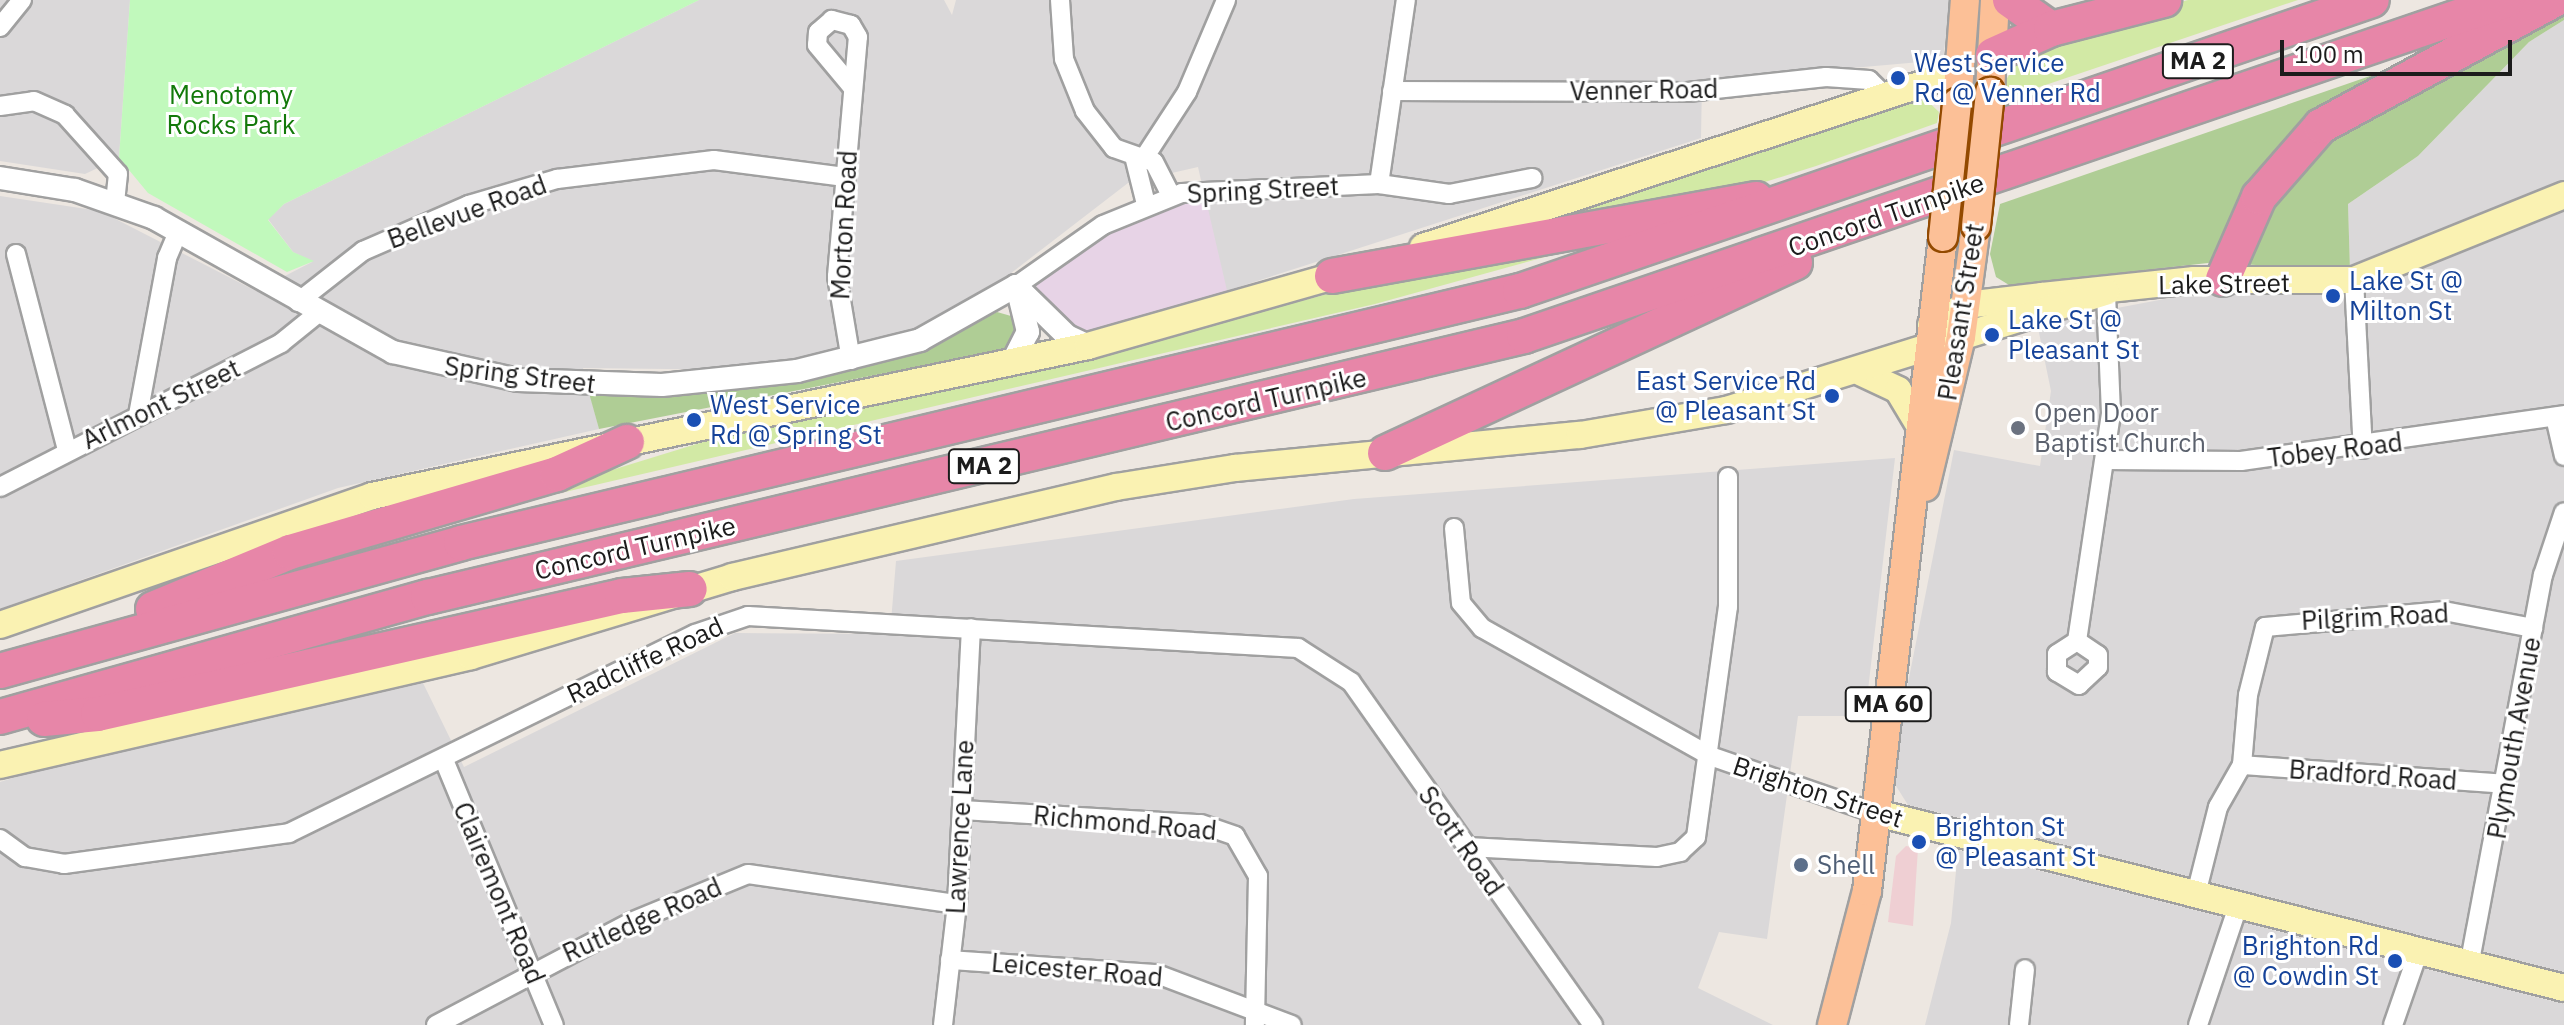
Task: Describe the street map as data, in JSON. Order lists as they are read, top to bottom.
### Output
{
  "streets": {
    "highway": ["MA 2", "Concord Turnpike"],
    "main road": [
      "Lake Street",
      "Pleasant Street",
      "MA 60",
      "Brighton Street"
    ],
    "street": [
      "Venner Road",
      "Spring Street",
      "Bellevue Road",
      "Morton Road",
      "Arlmont Street",
      "Tobey Road",
      "Pilgrim Road",
      "Radcliffe Road",
      "Plymouth Avenue",
      "Bradford Road",
      "Richmond Road",
      "Lawrence Lane",
      "Scott Road",
      "Clairemont Road",
      "Rutledge Road",
      "Leicester Road"
    ]
  },
  "crossings": [
    ["Spring Street", "Bellevue Road"],
    ["Spring Street", "Morton Road"],
    ["Spring Street", "Arlmont Street"],
    ["Bellevue Road", "Morton Road"],
    ["Bellevue Road", "Arlmont Street"],
    ["Concord Turnpike", "Lake Street"],
    ["Concord Turnpike", "Pleasant Street"],
    ["Lake Street", "Pleasant Street"],
    ["Pleasant Street", "Brighton Street"],
    ["Pilgrim Road", "Plymouth Avenue"],
    ["Pilgrim Road", "Bradford Road"],
    ["Radcliffe Road", "Lawrence Lane"],
    ["Radcliffe Road", "Scott Road"],
    ["Radcliffe Road", "Clairemont Road"],
    ["Plymouth Avenue", "Bradford Road"],
    ["Plymouth Avenue", "Brighton Street"],
    ["Richmond Road", "Lawrence Lane"],
    ["Richmond Road", "Leicester Road"],
    ["Lawrence Lane", "Rutledge Road"],
    ["Lawrence Lane", "Leicester Road"],
    ["Clairemont Road", "Rutledge Road"]
  ],
  "parks": ["Menotomy Rocks Park"],
  "places": [
    "West Service Rd @ Venner Rd",
    "Lake St @ Milton St",
    "Lake St @ Pleasant St",
    "East Service Rd @ Pleasant St",
    "West Service Rd @ Spring St",
    "Open Door Baptist Church",
    "Brighton St @ Pleasant St",
    "Shell",
    "Brighton Rd @ Cowdin St"
  ],
  "scale_bar": "100 m"
}
